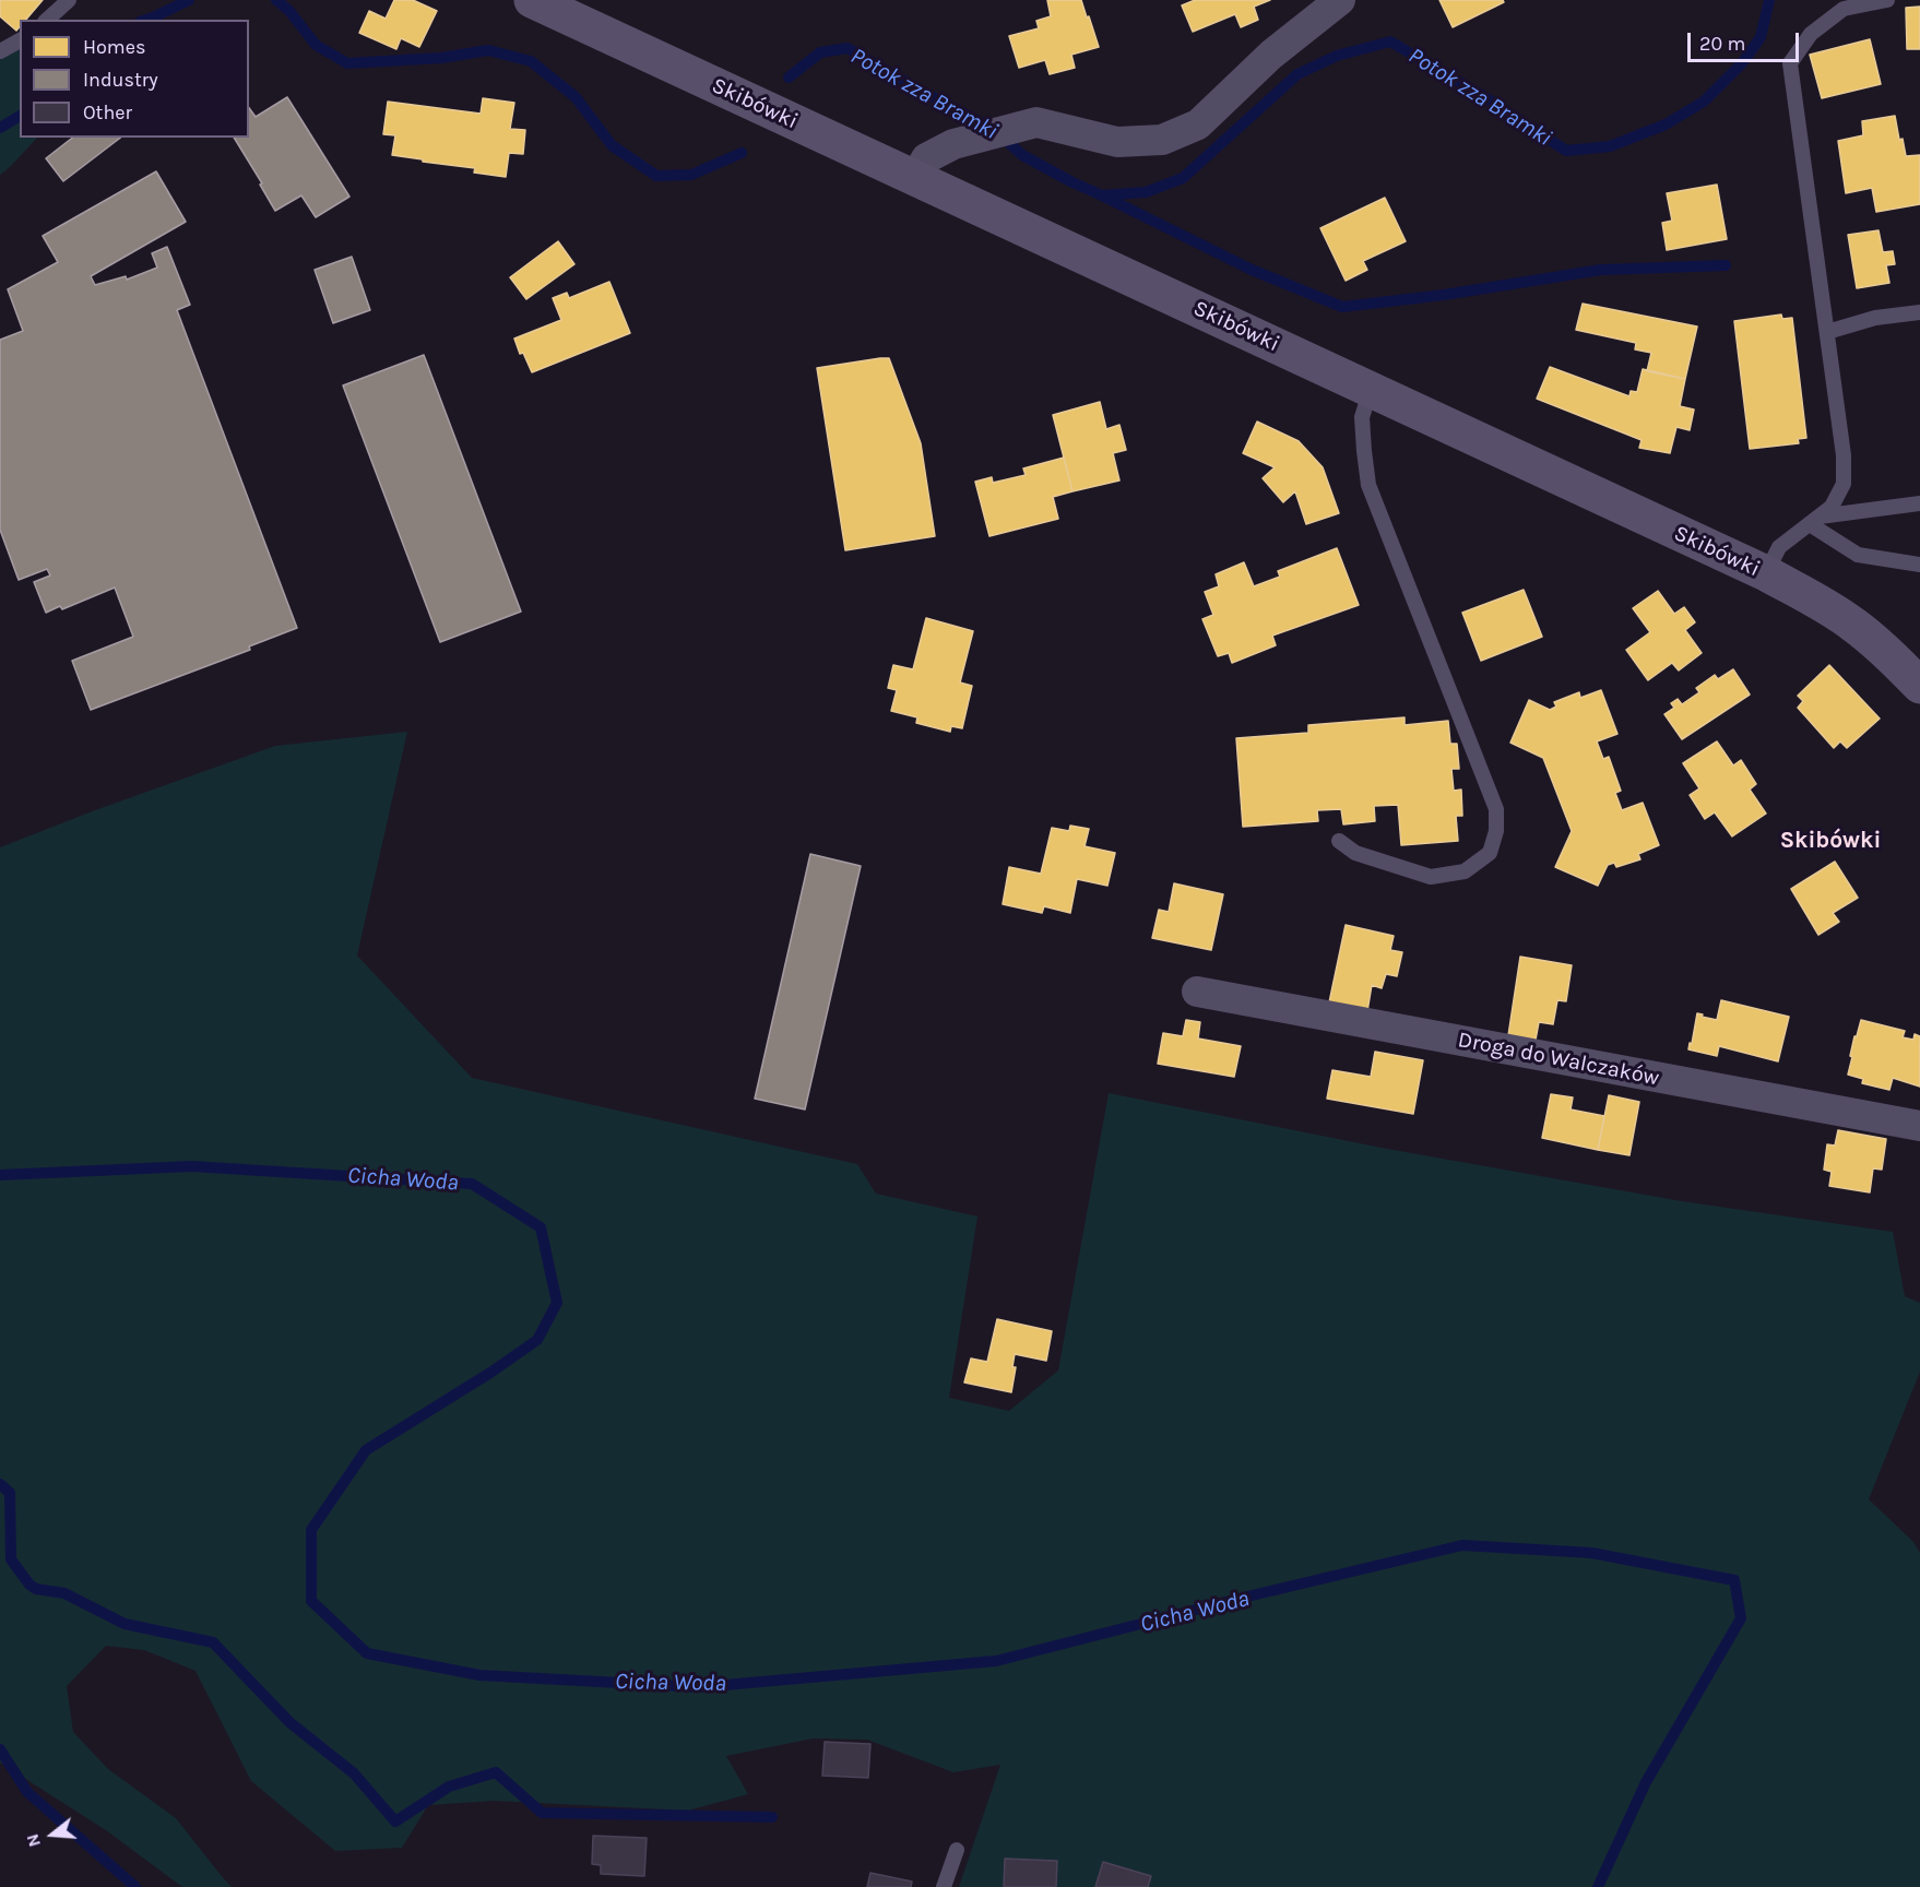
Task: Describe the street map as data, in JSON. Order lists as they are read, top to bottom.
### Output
{
  "streets": {
    "main road": ["Skibówki"],
    "street": ["Droga do Walczaków"]
  },
  "districts": ["Skibówki"],
  "water": ["Potok zza Bramki", "Cicha Woda"],
  "legend": ["Homes", "Industry", "Other"],
  "scale_bar": "20 m",
  "north": "left"
}
